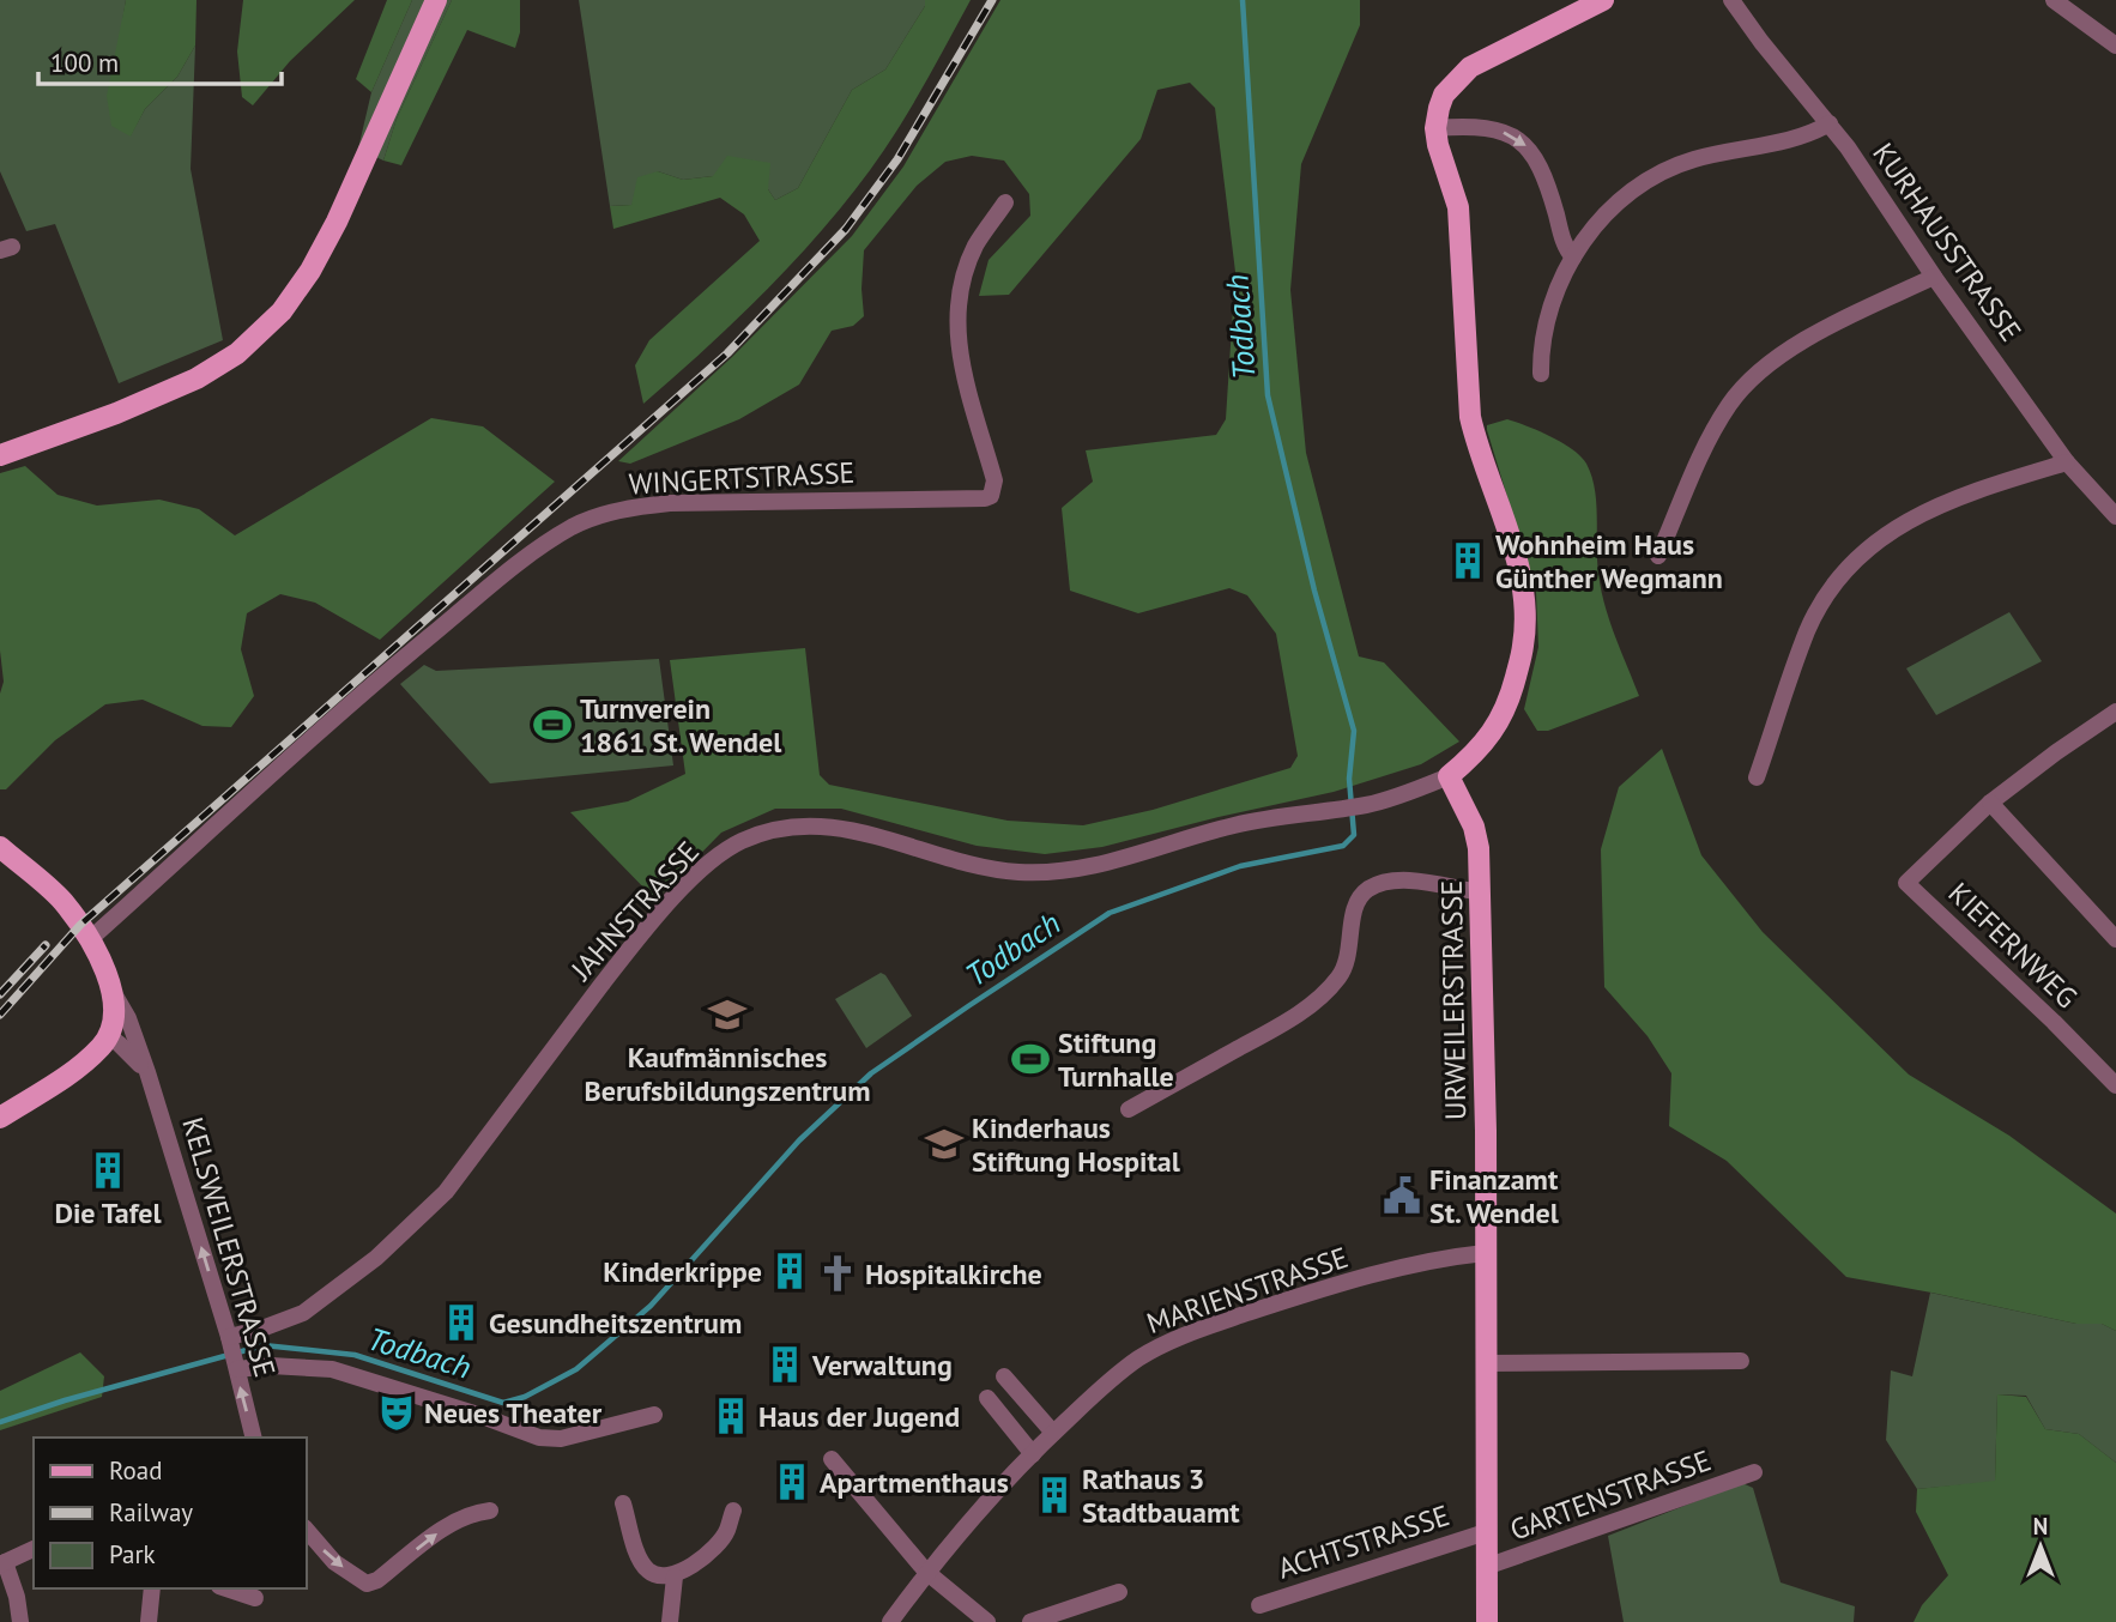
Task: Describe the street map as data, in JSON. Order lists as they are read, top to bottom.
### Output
{
  "streets": {
    "main road": ["URWEILERSTRASSE", "KELSWEILERSTRASSE"],
    "street": [
      "KURHAUSSTRASSE",
      "WINGERTSTRASSE",
      "JAHNSTRASSE",
      "KIEFERNWEG",
      "MARIENSTRASSE",
      "GARTENSTRASSE",
      "ACHTSTRASSE"
    ]
  },
  "crossings": [
    ["WINGERTSTRASSE", "KELSWEILERSTRASSE"],
    ["JAHNSTRASSE", "URWEILERSTRASSE"],
    ["JAHNSTRASSE", "KELSWEILERSTRASSE"],
    ["URWEILERSTRASSE", "MARIENSTRASSE"],
    ["URWEILERSTRASSE", "GARTENSTRASSE"],
    ["URWEILERSTRASSE", "ACHTSTRASSE"]
  ],
  "one_way": ["KELSWEILERSTRASSE"],
  "water": ["Todbach"],
  "places": {
    "building": [
      "Wohnheim Haus Günther Wegmann",
      "Die Tafel",
      "Kinderkrippe",
      "Gesundheitszentrum",
      "Verwaltung",
      "Haus der Jugend",
      "Apartmenthaus",
      "Rathaus 3 Stadtbauamt"
    ],
    "sports": ["Turnverein 1861 St. Wendel", "Stiftung Turnhalle"],
    "school or university": ["Kaufmännisches Berufsbildungszentrum", "Kinderhaus Stiftung Hospital"],
    "public building": ["Finanzamt St. Wendel"],
    "church": ["Hospitalkirche"],
    "theatre": ["Neues Theater"]
  },
  "legend": ["Road", "Railway", "Park"],
  "scale_bar": "100 m",
  "north": "top"
}
